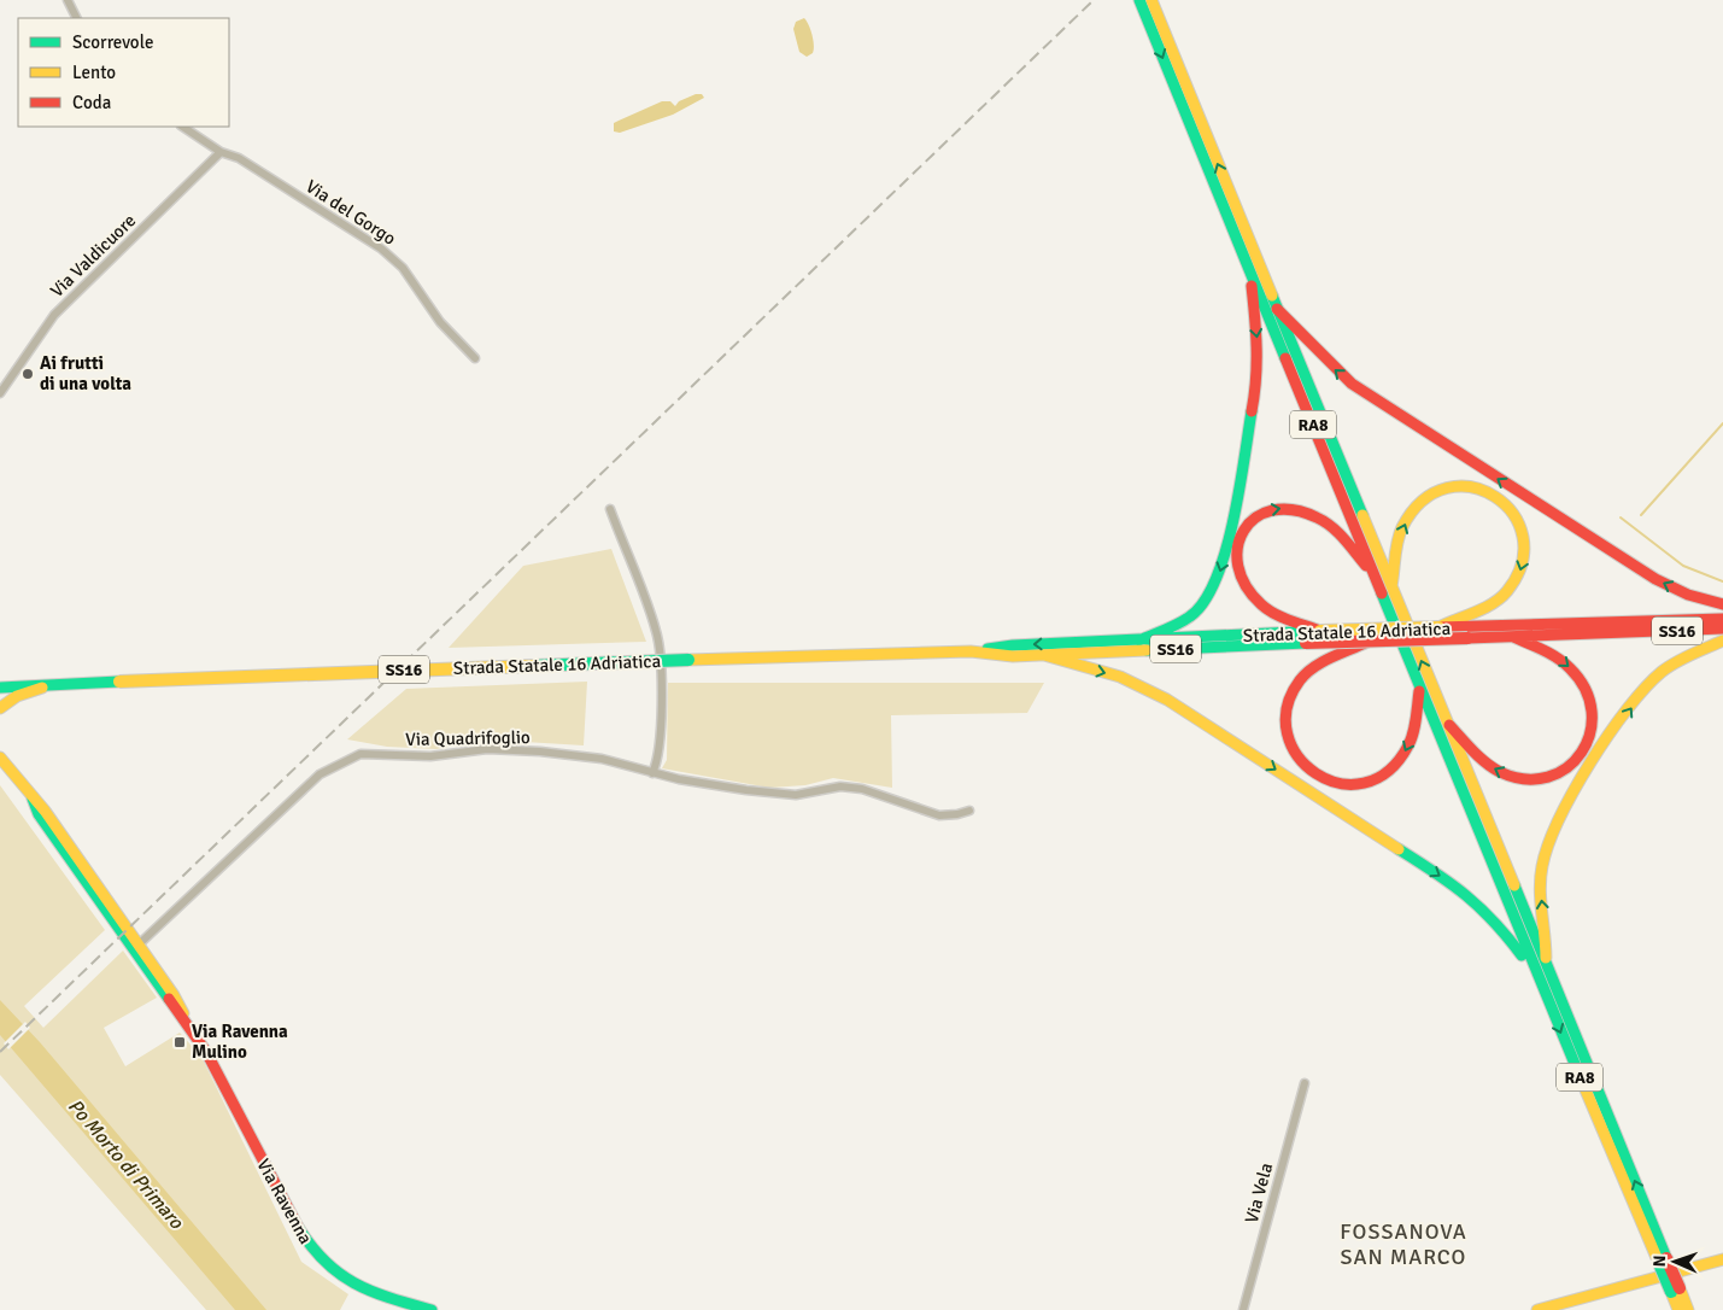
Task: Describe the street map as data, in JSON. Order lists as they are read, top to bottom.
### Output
{
  "streets": {
    "main road": [
      "RA8",
      "SS16",
      "Strada Statale 16 Adriatica",
      "Via Ravenna"
    ],
    "street": [
      "Via del Gorgo",
      "Via Valdicuore",
      "Via Quadrifoglio",
      "Via Vela"
    ]
  },
  "crossings": [
    ["Via del Gorgo", "Via Valdicuore"],
    ["Via Quadrifoglio", "Via Ravenna"]
  ],
  "districts": ["FOSSANOVA SAN MARCO"],
  "water": ["Po Morto di Primaro"],
  "places": {
    "other": ["Ai frutti di una volta"],
    "transit": ["Via Ravenna Mulino"]
  },
  "legend": ["Scorrevole", "Lento", "Coda"],
  "north": "left"
}
